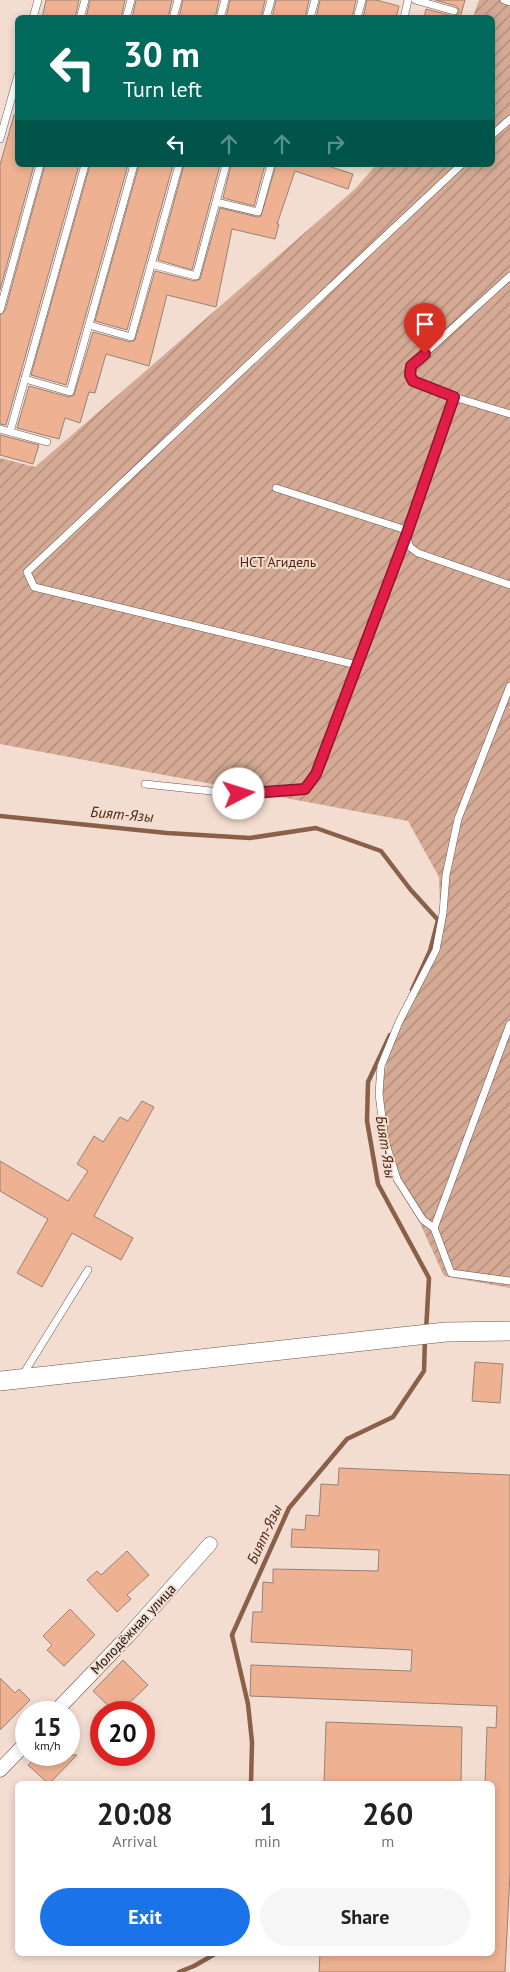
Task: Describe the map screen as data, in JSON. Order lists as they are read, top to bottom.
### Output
{
  "streets": {
    "street": ["Молодёжная улица"]
  },
  "water": ["Бият-Язы"],
  "parks": ["НСТ Агидель"],
  "page": {
    "turn": ["30 m", "Turn left"],
    "speed": "15 km/h",
    "limit": "20",
    "eta": [
      "20:08",
      "Arrival",
      "1",
      "min",
      "260",
      "m"
    ],
    "buttons": ["Exit", "Share"]
  }
}
